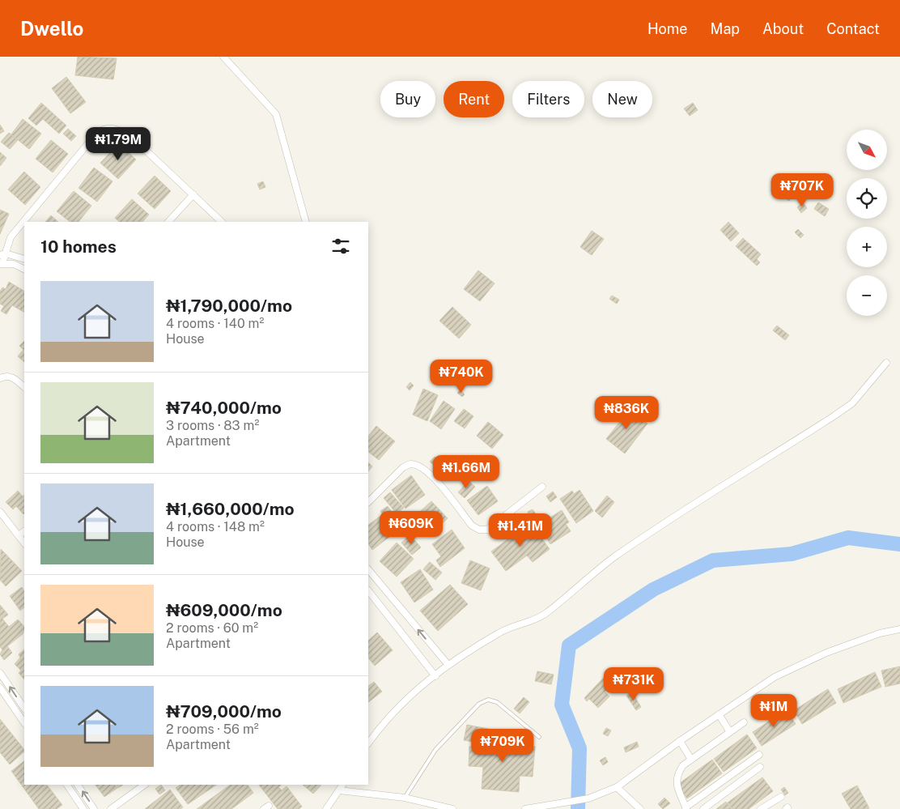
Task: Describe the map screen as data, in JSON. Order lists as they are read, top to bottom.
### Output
{
  "north": "bottom right",
  "page": {
    "header": "Dwello",
    "nav": [
      "Home",
      "Map",
      "About",
      "Contact"
    ],
    "chip": [
      "Buy",
      "Rent",
      "Filters",
      "New"
    ],
    "price": [
      "₦1.79M",
      "₦707K",
      "₦740K",
      "₦836K",
      "₦1.66M",
      "₦609K",
      "₦1.41M",
      "₦731K",
      "₦1M",
      "₦709K"
    ],
    "map_buttons": ["+", "−"],
    "heading": "10 homes",
    "list": [
      {
        "name": "₦1,790,000/mo",
        "note": "4 rooms · 140 m² · House"
      },
      {
        "name": "₦740,000/mo",
        "note": "3 rooms · 83 m² · Apartment"
      },
      {
        "name": "₦1,660,000/mo",
        "note": "4 rooms · 148 m² · House"
      },
      {
        "name": "₦609,000/mo",
        "note": "2 rooms · 60 m² · Apartment"
      },
      {
        "name": "₦709,000/mo",
        "note": "2 rooms · 56 m² · Apartment"
      }
    ]
  }
}
